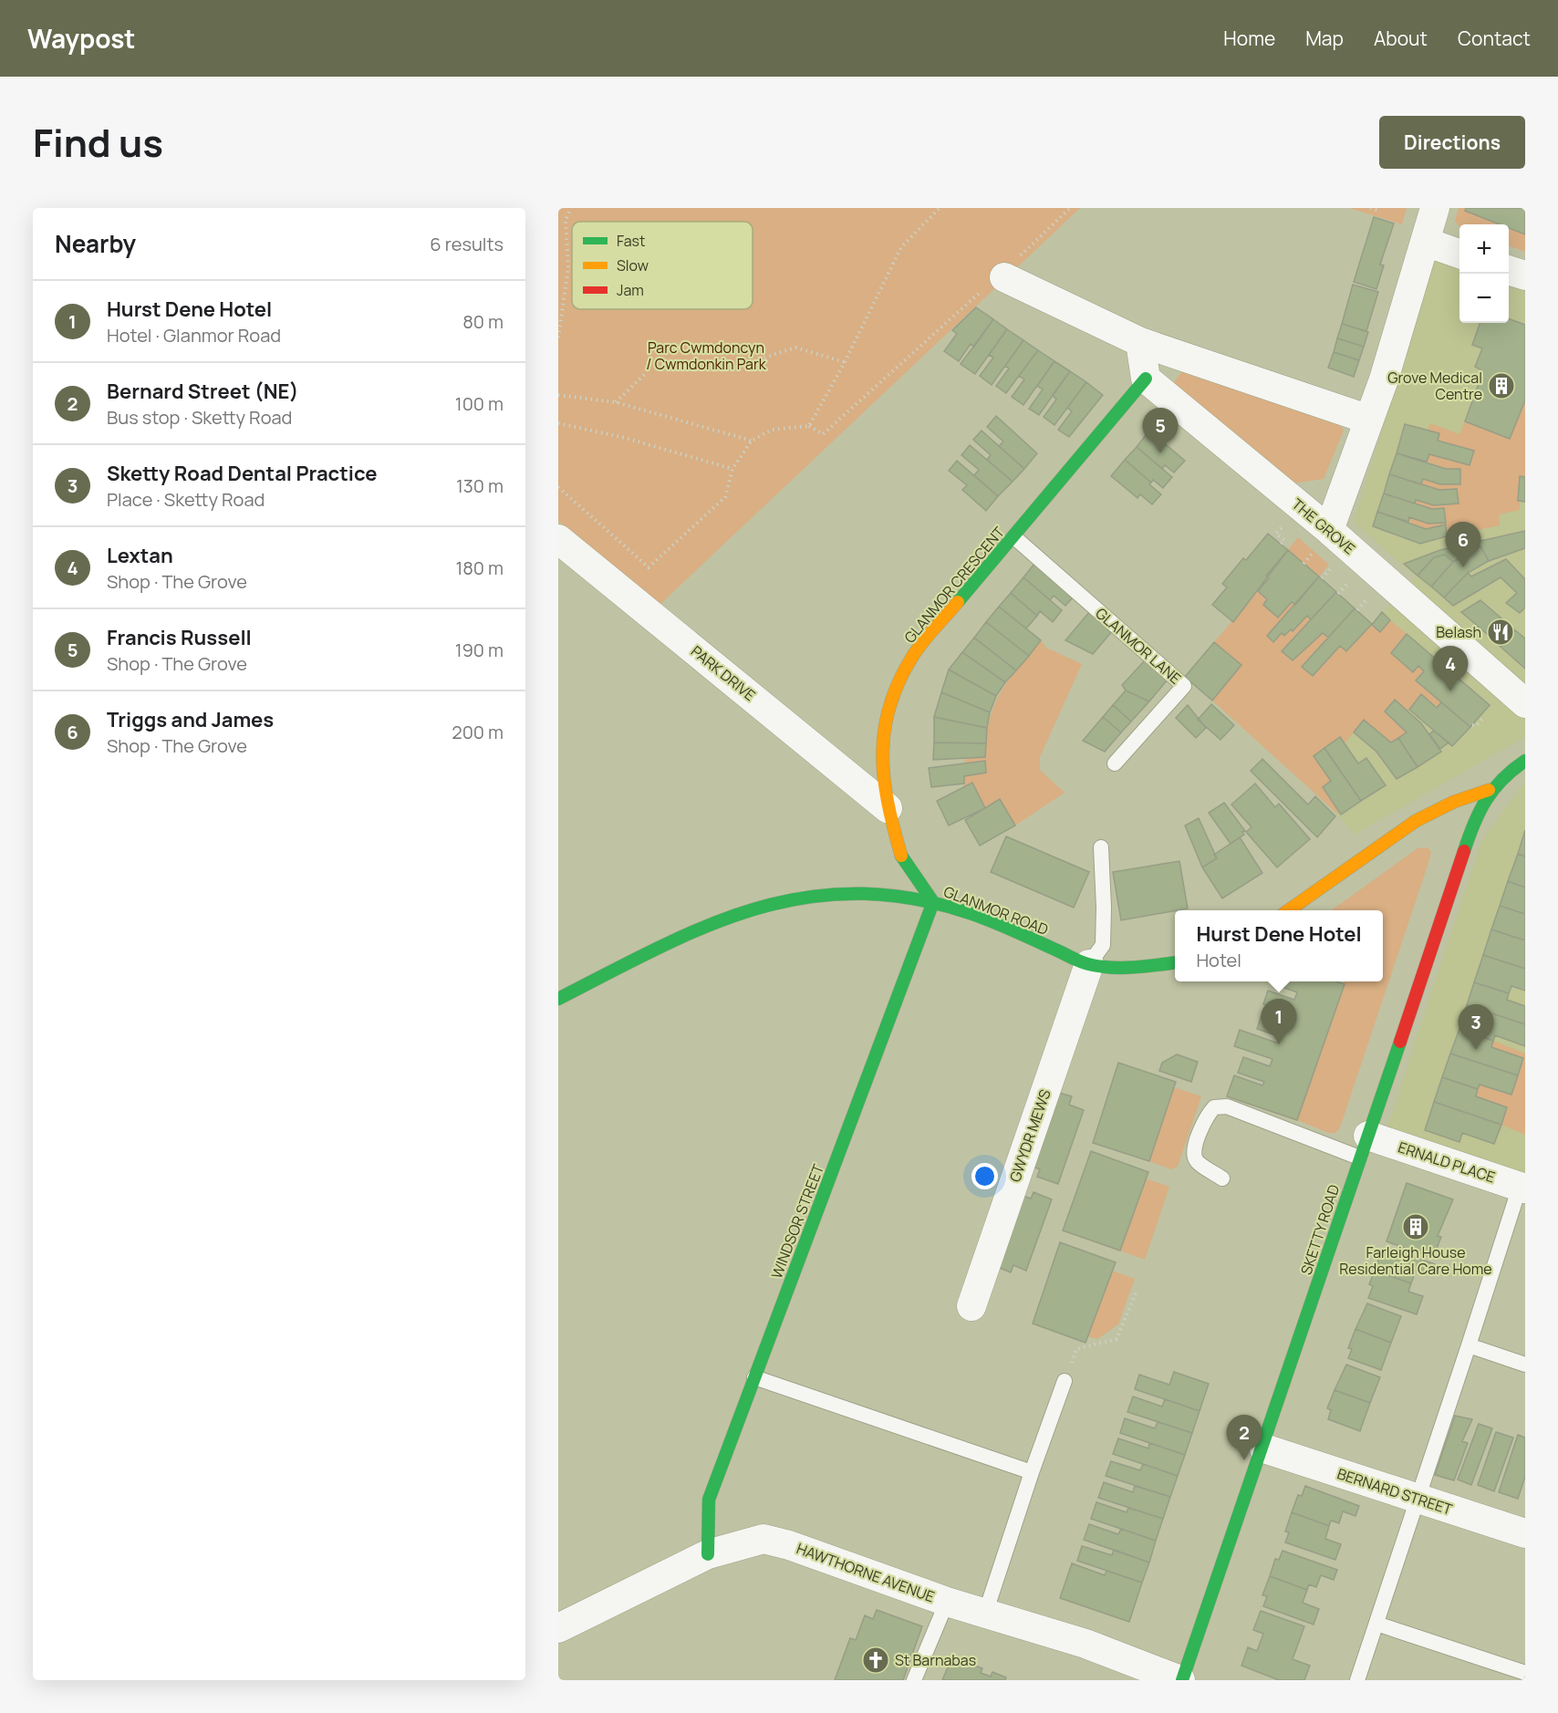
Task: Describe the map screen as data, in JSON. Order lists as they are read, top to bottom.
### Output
{
  "streets": {
    "street": [
      "THE GROVE",
      "GLANMOR CRESCENT",
      "PARK DRIVE",
      "GLANMOR ROAD",
      "GWYDR MEWS",
      "ERNALD PLACE",
      "WINDSOR STREET",
      "SKETTY ROAD",
      "BERNARD STREET",
      "HAWTHORNE AVENUE"
    ],
    "lane": ["GLANMOR LANE"]
  },
  "crossings": [
    ["THE GROVE", "GLANMOR CRESCENT"],
    ["GLANMOR CRESCENT", "GLANMOR LANE"],
    ["GLANMOR CRESCENT", "PARK DRIVE"],
    ["GLANMOR CRESCENT", "GLANMOR ROAD"],
    ["GLANMOR CRESCENT", "WINDSOR STREET"],
    ["GLANMOR ROAD", "GWYDR MEWS"],
    ["GLANMOR ROAD", "WINDSOR STREET"],
    ["ERNALD PLACE", "SKETTY ROAD"],
    ["WINDSOR STREET", "HAWTHORNE AVENUE"],
    ["SKETTY ROAD", "BERNARD STREET"],
    ["SKETTY ROAD", "HAWTHORNE AVENUE"]
  ],
  "parks": ["Parc Cwmdoncyn / Cwmdonkin Park"],
  "places": {
    "building": ["Grove Medical Centre", "Farleigh House Residential Care Home"],
    "restaurant": ["Belash"],
    "church": ["St Barnabas"]
  },
  "legend": ["Fast", "Slow", "Jam"],
  "page": {
    "header": "Waypost",
    "nav": [
      "Home",
      "Map",
      "About",
      "Contact"
    ],
    "title": "Find us",
    "buttons": "Directions",
    "heading": ["Nearby", "6 results"],
    "map_buttons": ["+", "−"],
    "list": [
      {
        "mark": "1",
        "name": "Hurst Dene Hotel",
        "note": "Hotel · Glanmor Road",
        "value": "80 m"
      },
      {
        "mark": "2",
        "name": "Bernard Street (NE)",
        "note": "Bus stop · Sketty Road",
        "value": "100 m"
      },
      {
        "mark": "3",
        "name": "Sketty Road Dental Practice",
        "note": "Place · Sketty Road",
        "value": "130 m"
      },
      {
        "mark": "4",
        "name": "Lextan",
        "note": "Shop · The Grove",
        "value": "180 m"
      },
      {
        "mark": "5",
        "name": "Francis Russell",
        "note": "Shop · The Grove",
        "value": "190 m"
      },
      {
        "mark": "6",
        "name": "Triggs and James",
        "note": "Shop · The Grove",
        "value": "200 m"
      }
    ],
    "pins": [
      "5",
      "6",
      "4",
      "1",
      "3",
      "2"
    ],
    "popup": ["Hurst Dene Hotel", "Hotel"]
  }
}
